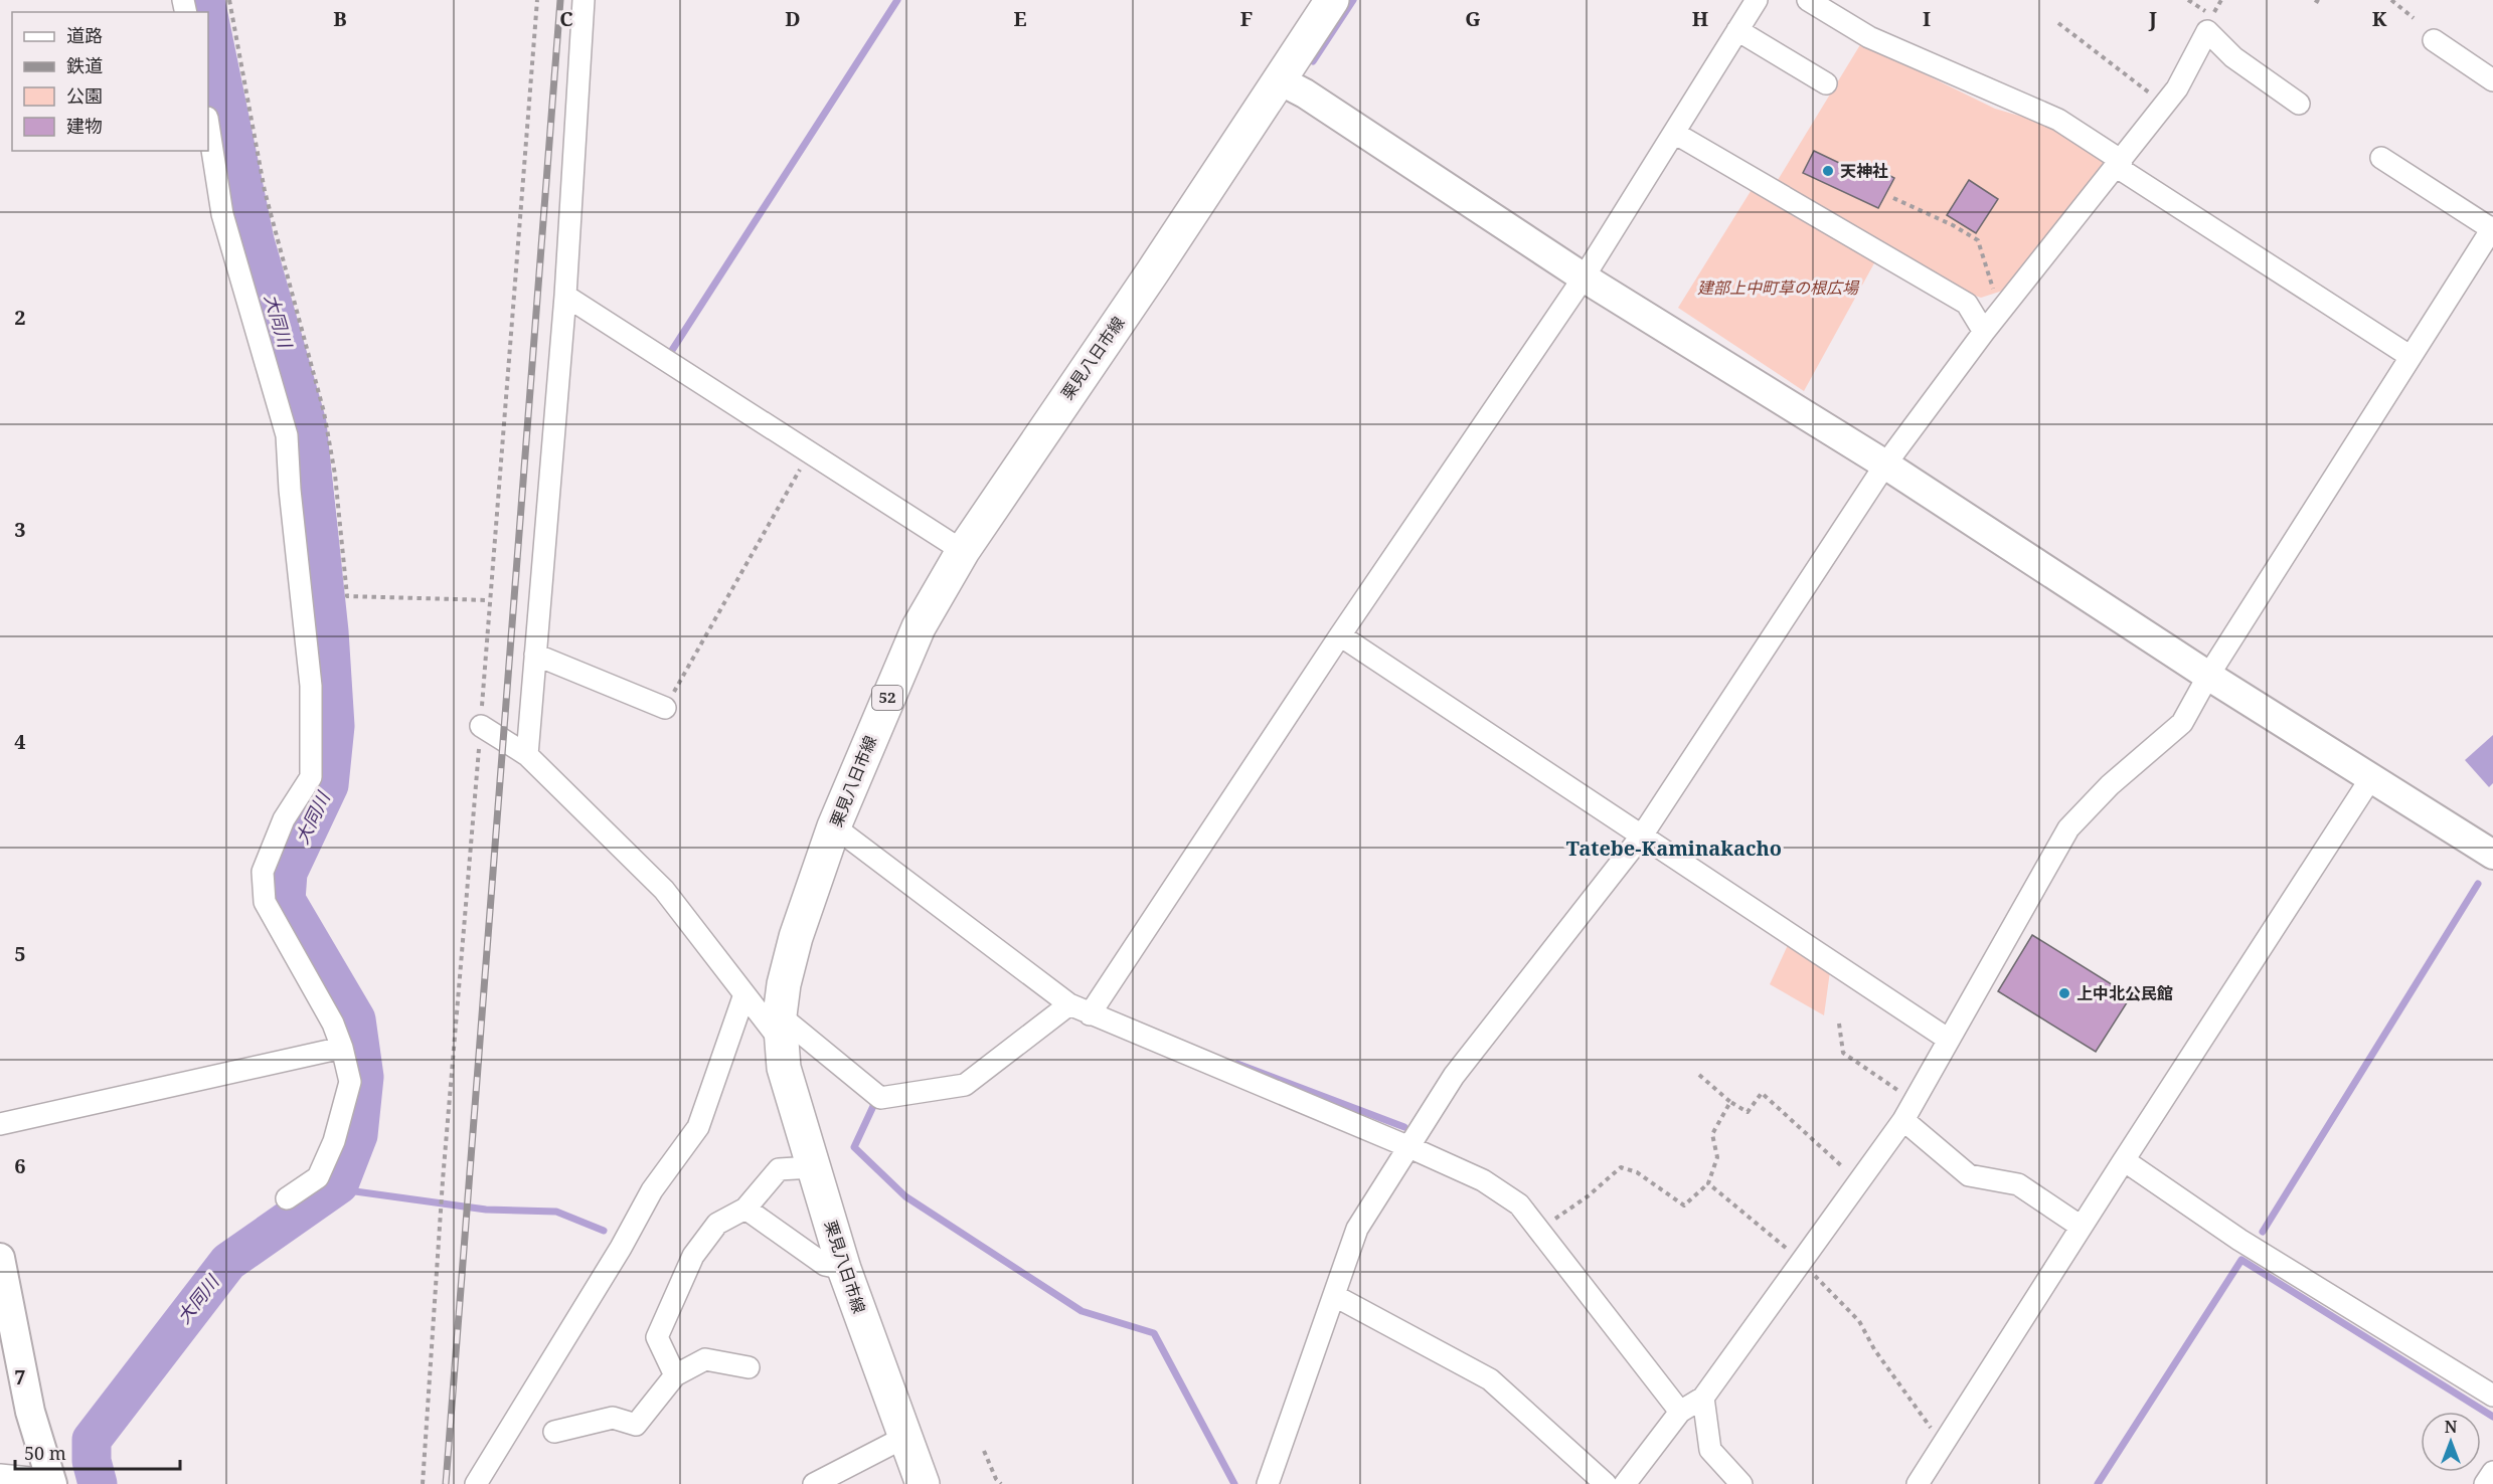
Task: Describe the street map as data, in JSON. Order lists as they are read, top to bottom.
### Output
{
  "streets": {
    "main road": ["栗見八日市線", "52"]
  },
  "districts": ["Tatebe-Kaminakacho"],
  "water": ["大同川"],
  "parks": ["建部上中町草の根広場"],
  "places": ["天神社", "上中北公民館"],
  "legend": [
    "道路",
    "鉄道",
    "公園",
    "建物"
  ],
  "scale_bar": "50 m",
  "north": "top",
  "grid": {
    "columns": [
      "B",
      "C",
      "D",
      "E",
      "F",
      "G",
      "H",
      "I",
      "J",
      "K"
    ],
    "rows": [
      "2",
      "3",
      "4",
      "5",
      "6",
      "7"
    ]
  }
}
